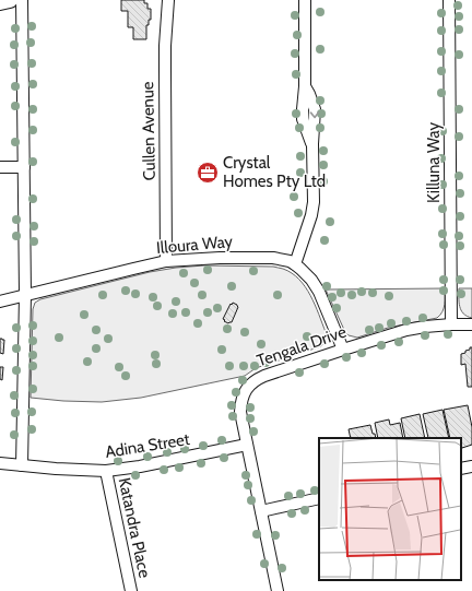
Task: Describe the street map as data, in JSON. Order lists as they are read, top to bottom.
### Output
{
  "streets": {
    "street": [
      "Cullen Avenue",
      "Killuna Way",
      "Illoura Way",
      "Tengala Drive",
      "Adina Street",
      "Katandra Place"
    ]
  },
  "crossings": [
    ["Cullen Avenue", "Illoura Way"],
    ["Killuna Way", "Tengala Drive"],
    ["Illoura Way", "Tengala Drive"],
    ["Tengala Drive", "Adina Street"],
    ["Adina Street", "Katandra Place"]
  ],
  "places": {
    "office": ["Crystal Homes Pty Ltd"]
  }
}
